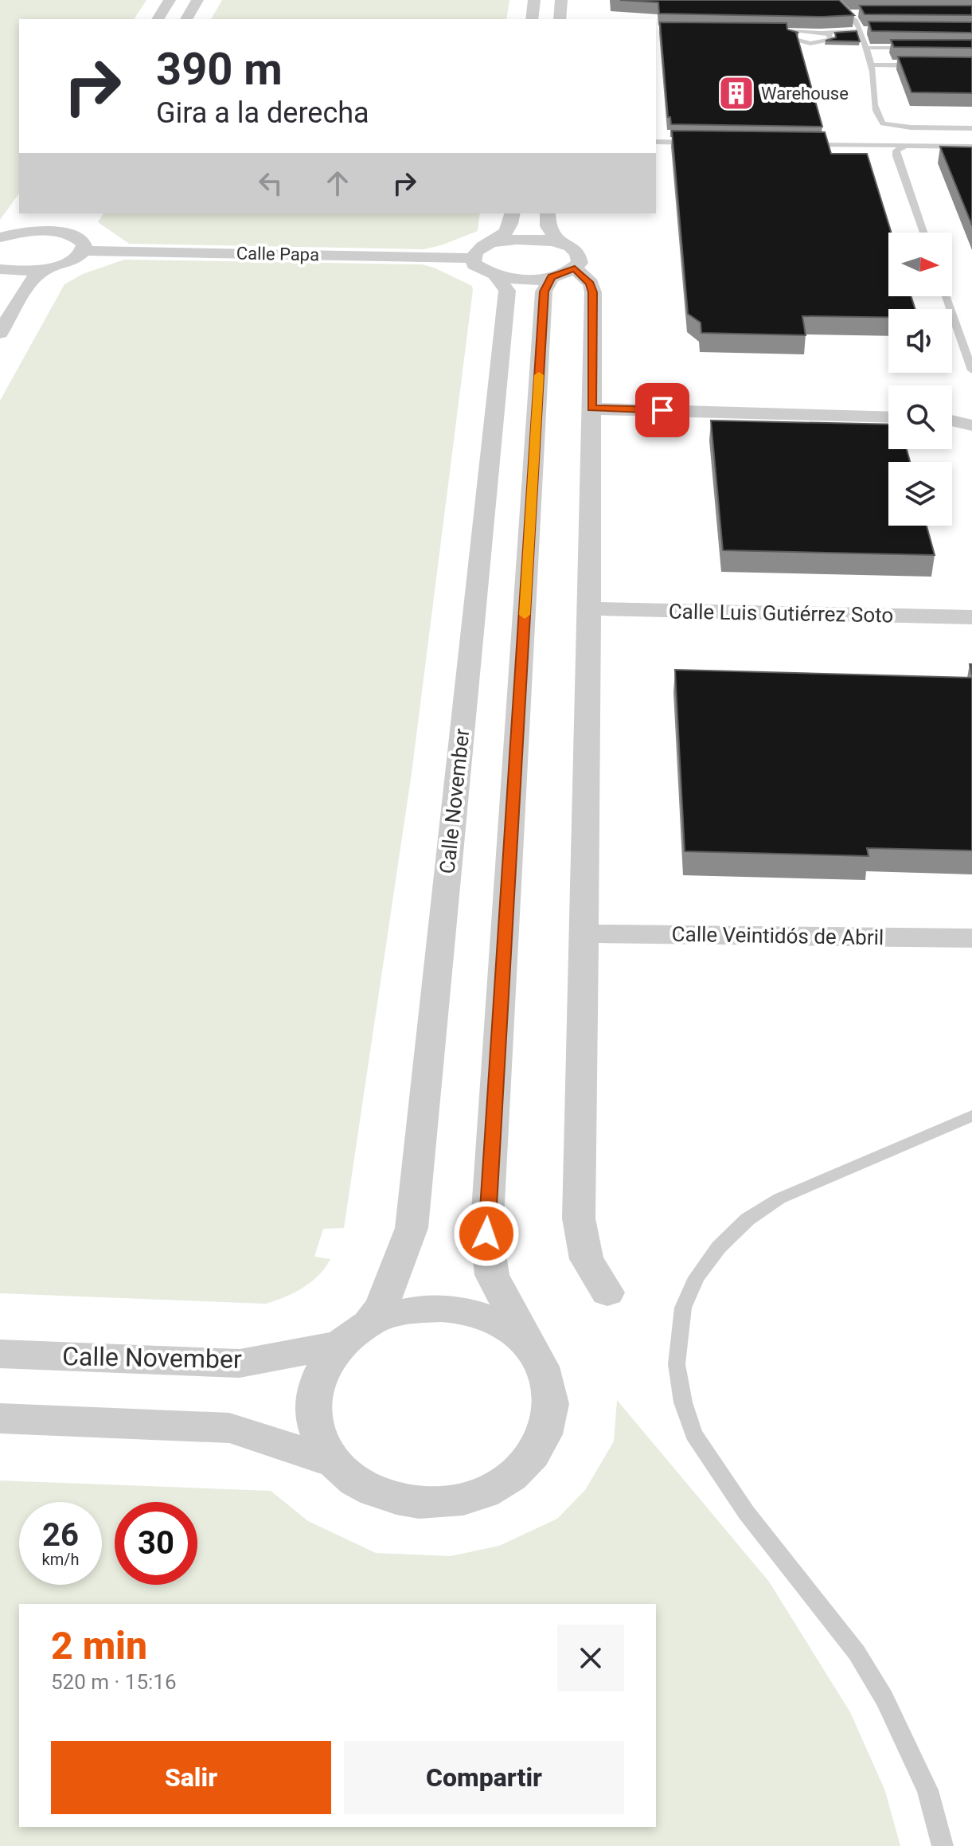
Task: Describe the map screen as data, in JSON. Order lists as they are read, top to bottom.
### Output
{
  "streets": {
    "street": [
      "Calle Papa",
      "Calle Luis Gutiérrez Soto",
      "Calle November",
      "Calle Veintidós de Abril"
    ]
  },
  "places": {
    "building": ["Warehouse"]
  },
  "north": "right",
  "page": {
    "turn": ["390 m", "Gira a la derecha"],
    "speed": "26 km/h",
    "limit": "30",
    "heading": ["2 min", "520 m · 15:16"],
    "buttons": ["Salir", "Compartir"]
  }
}
